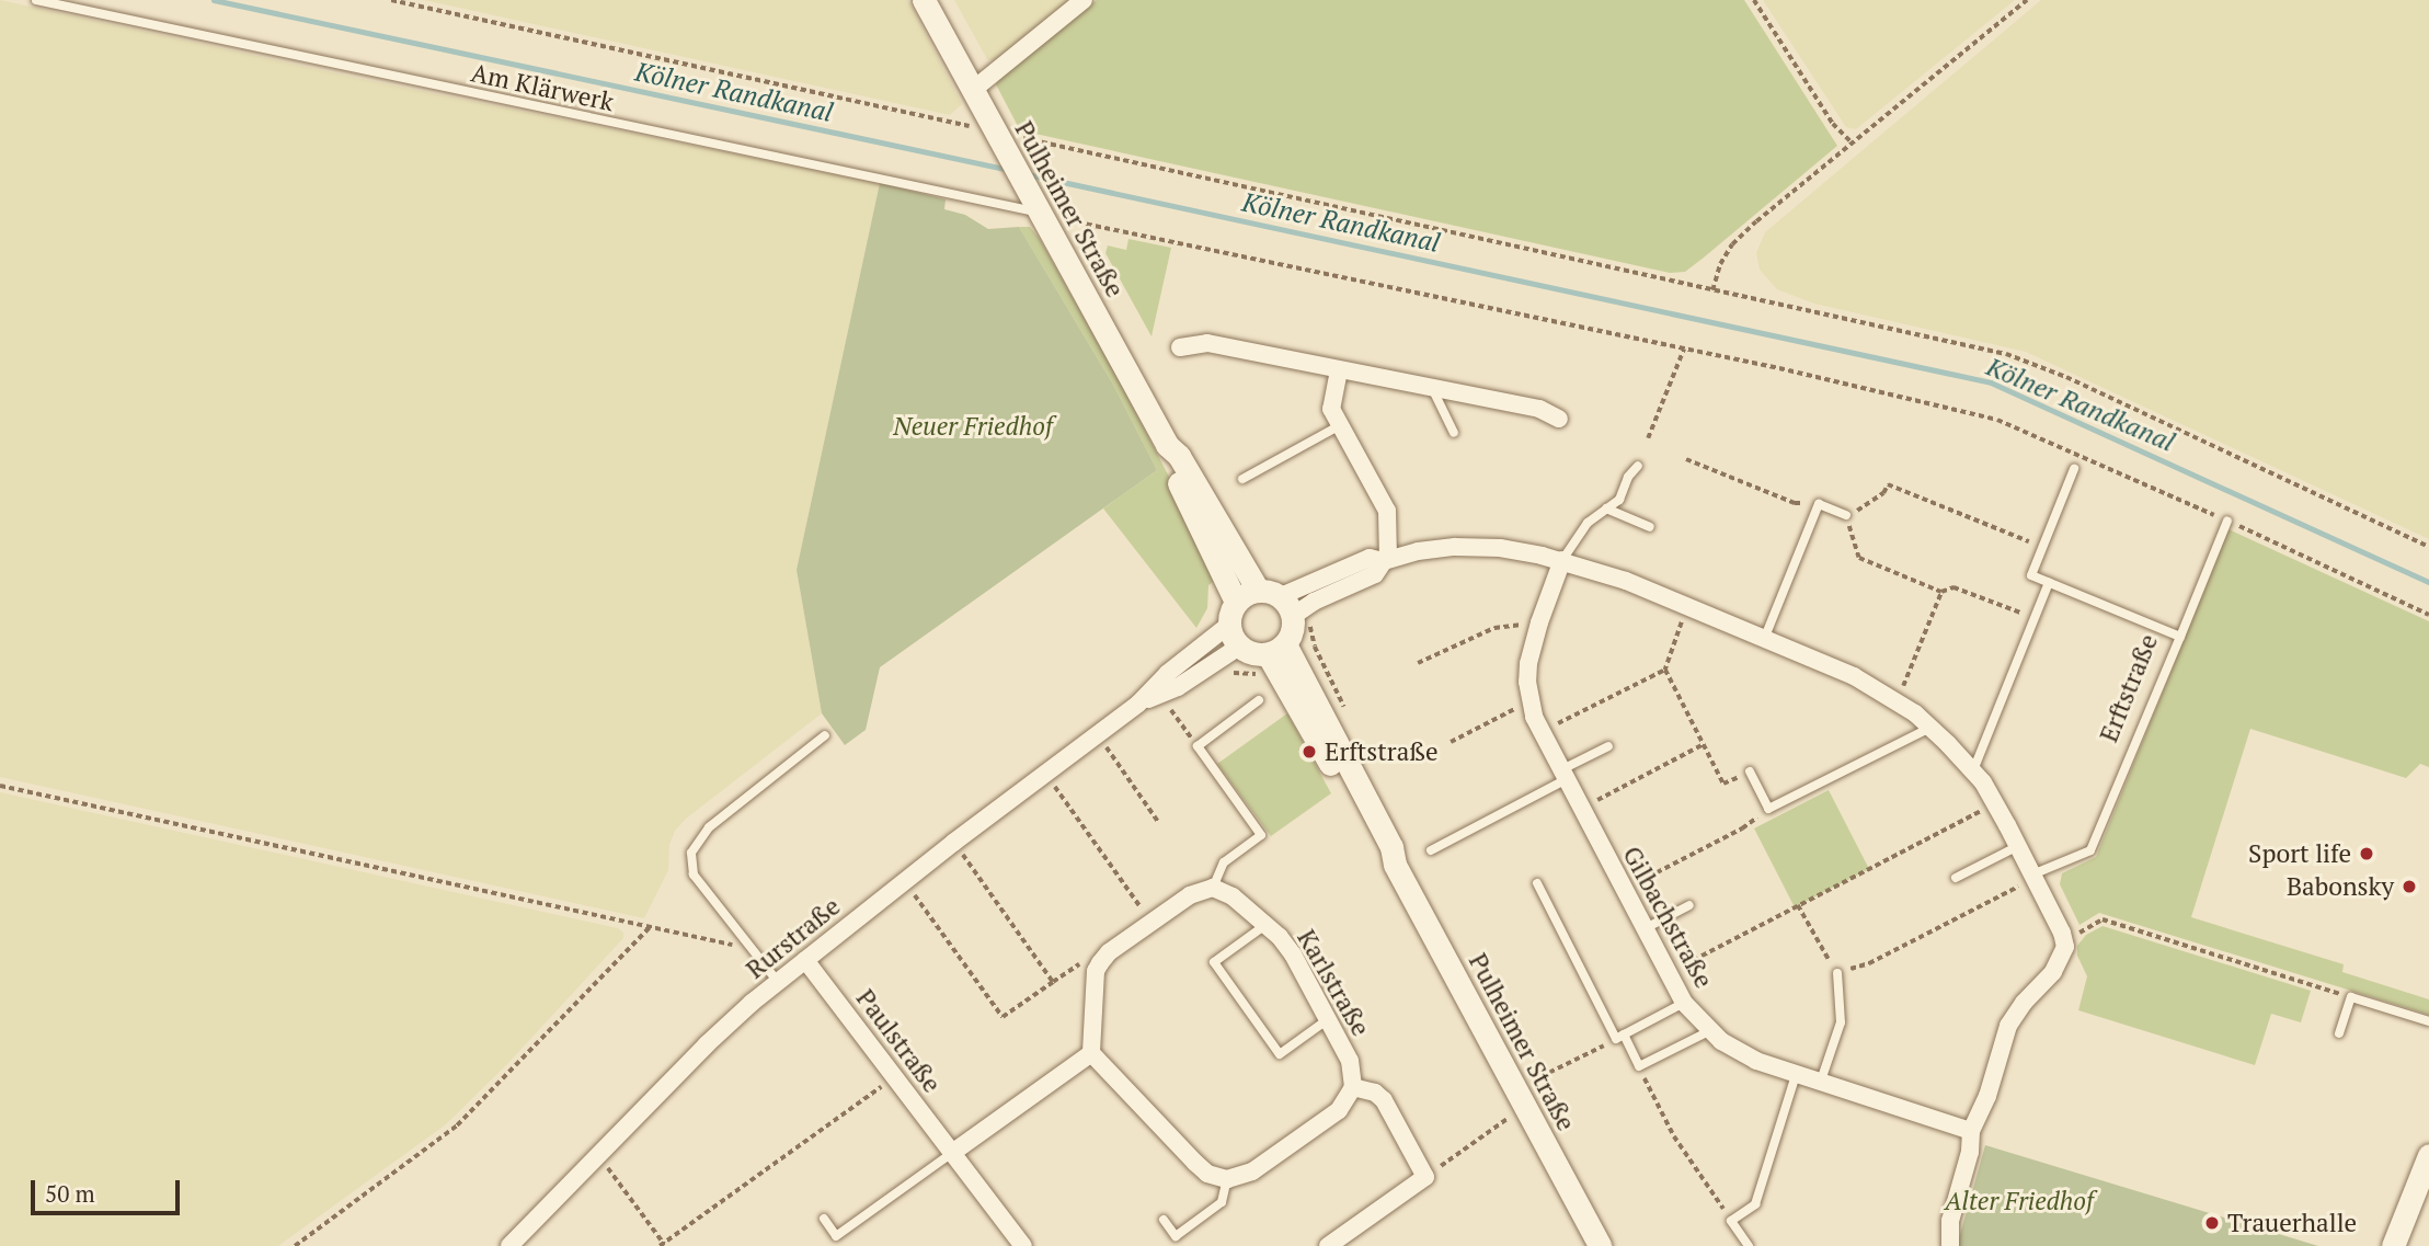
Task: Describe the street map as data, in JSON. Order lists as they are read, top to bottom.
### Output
{
  "streets": {
    "main road": ["Pulheimer Straße"],
    "street": [
      "Gilbachstraße",
      "Rurstraße",
      "Karlstraße",
      "Paulstraße"
    ],
    "lane": ["Am Klärwerk", "Erftstraße"]
  },
  "crossings": [
    ["Am Klärwerk", "Pulheimer Straße"],
    ["Pulheimer Straße", "Rurstraße"],
    ["Rurstraße", "Paulstraße"]
  ],
  "water": ["Kölner Randkanal"],
  "parks": ["Neuer Friedhof", "Alter Friedhof"],
  "places": [
    "Erftstraße",
    "Sport life",
    "Babonsky",
    "Trauerhalle"
  ],
  "scale_bar": "50 m"
}
